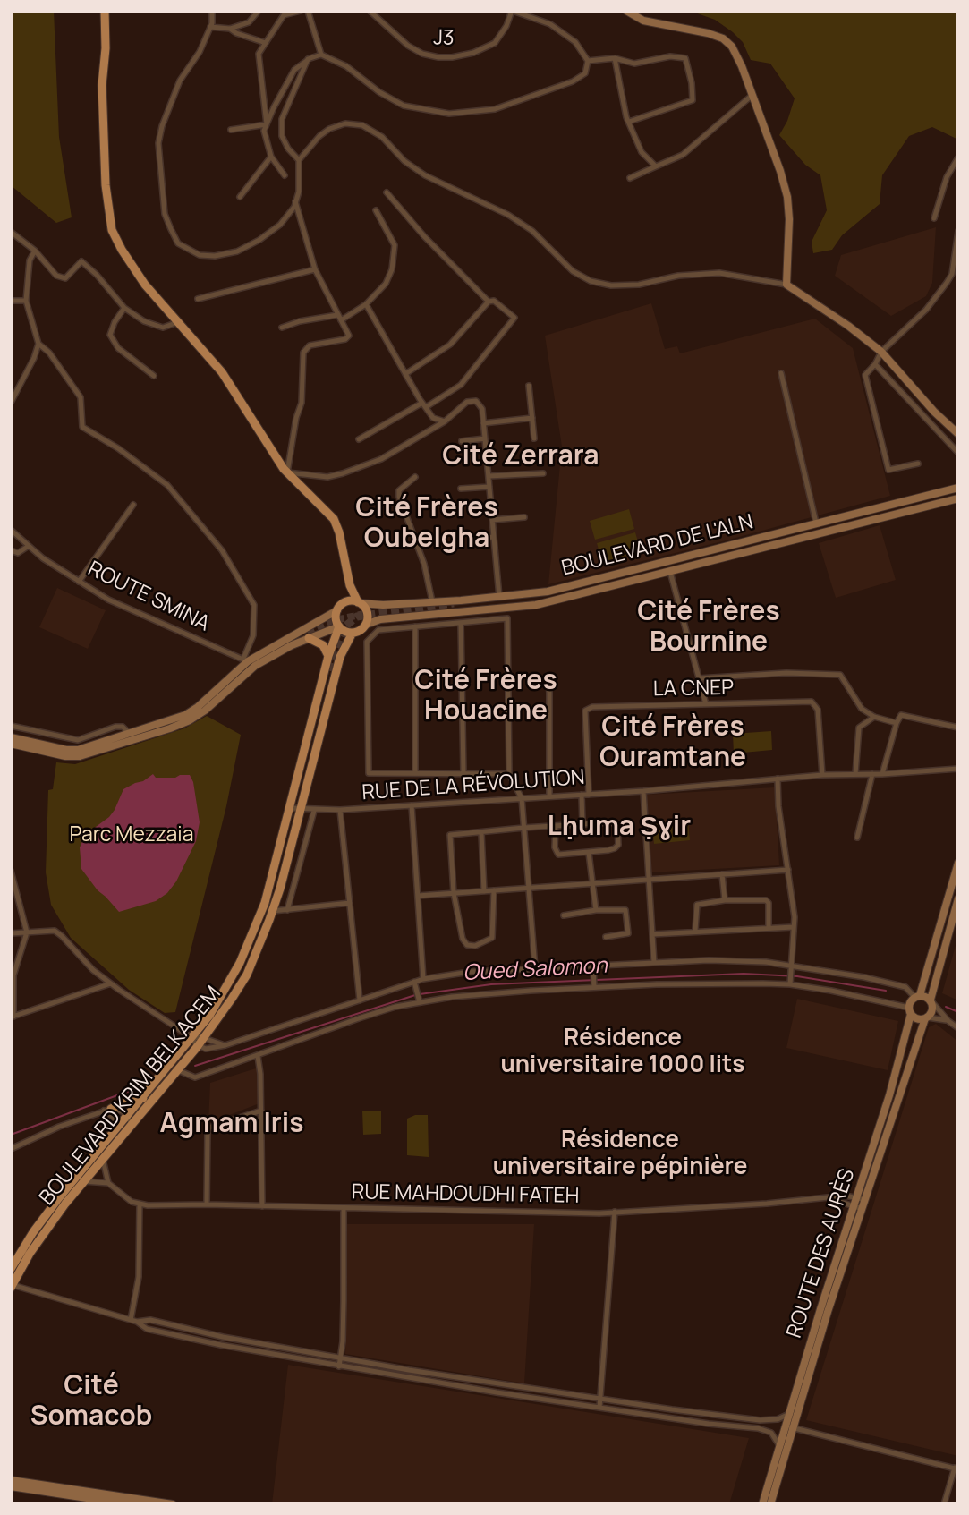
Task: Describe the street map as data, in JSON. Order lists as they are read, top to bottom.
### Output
{
  "streets": {
    "main road": ["BOULEVARD KRIM BELKACEM"],
    "street": [
      "J3",
      "BOULEVARD DE L'ALN",
      "ROUTE SMINA",
      "LA CNEP",
      "RUE DE LA RÉVOLUTION",
      "RUE MAHDOUDHI FATEH",
      "ROUTE DES AURÈS"
    ]
  },
  "crossings": [
    ["BOULEVARD DE L'ALN", "BOULEVARD KRIM BELKACEM"],
    ["LA CNEP", "RUE DE LA RÉVOLUTION"],
    ["RUE DE LA RÉVOLUTION", "BOULEVARD KRIM BELKACEM"],
    ["RUE MAHDOUDHI FATEH", "ROUTE DES AURÈS"]
  ],
  "districts": [
    "Cité Zerrara",
    "Cité Frères Oubelgha",
    "Cité Frères Bournine",
    "Cité Frères Houacine",
    "Cité Frères Ouramtane",
    "Lḥuma Ṣɣir",
    "Résidence universitaire 1000 lits",
    "Agmam Iris",
    "Résidence universitaire pépinière",
    "Cité Somacob"
  ],
  "water": ["Oued Salomon"],
  "parks": ["Parc Mezzaia"]
}
